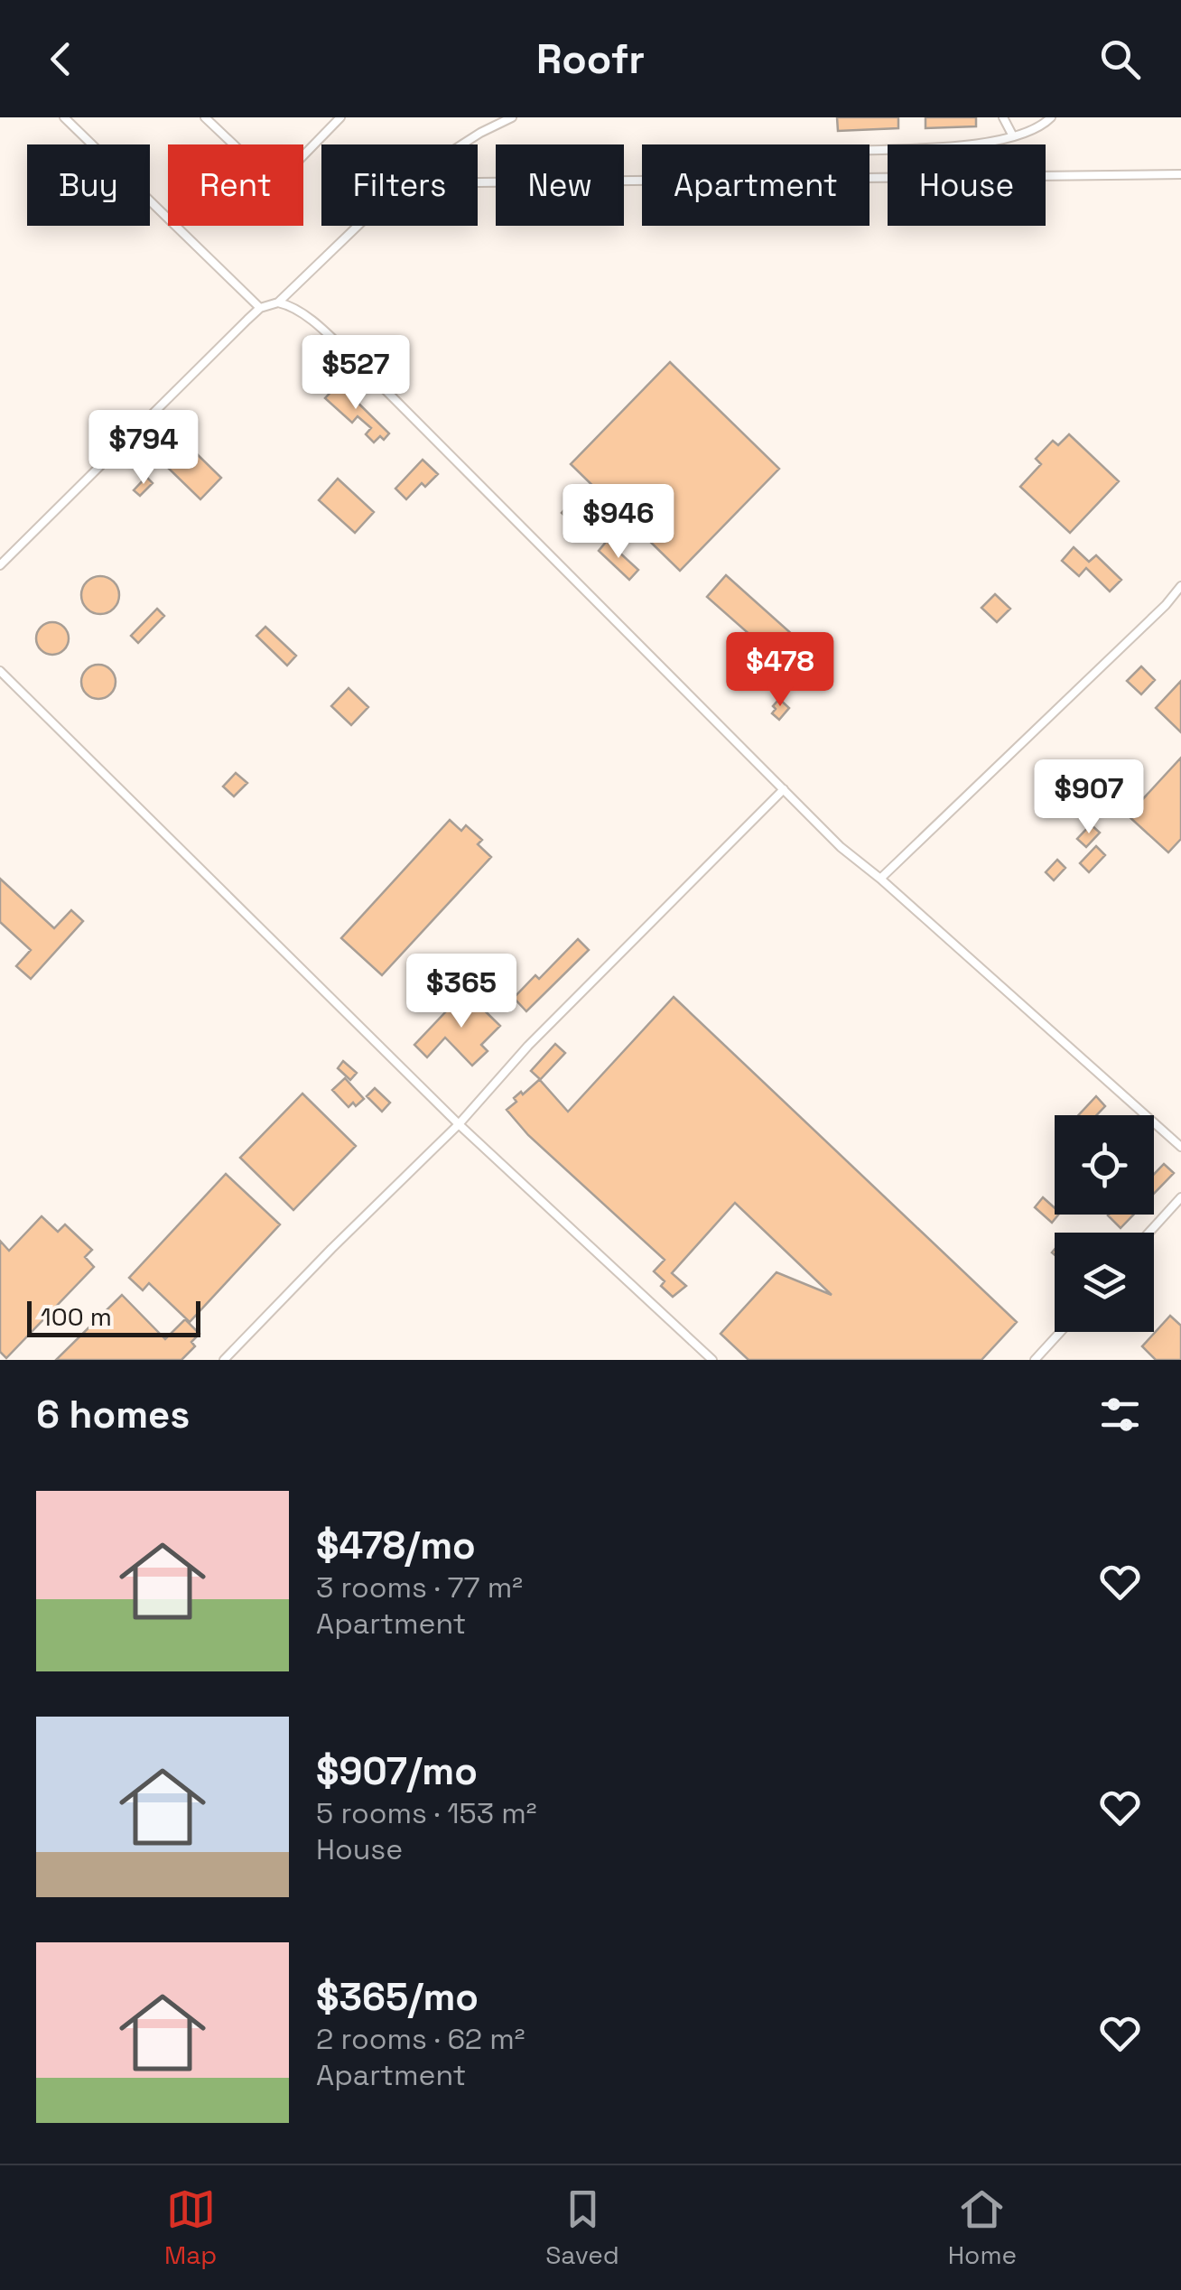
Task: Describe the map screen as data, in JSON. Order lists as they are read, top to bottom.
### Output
{
  "scale_bar": "100 m",
  "page": {
    "header": "Roofr",
    "chip": [
      "Buy",
      "Rent",
      "Filters",
      "New",
      "Apartment",
      "House"
    ],
    "price": [
      "$527",
      "$794",
      "$946",
      "$478",
      "$907",
      "$365"
    ],
    "scale": "100 m",
    "heading": "6 homes",
    "list": [
      {
        "name": "$478/mo",
        "note": "3 rooms · 77 m² · Apartment"
      },
      {
        "name": "$907/mo",
        "note": "5 rooms · 153 m² · House"
      },
      {
        "name": "$365/mo",
        "note": "2 rooms · 62 m² · Apartment"
      }
    ],
    "tabs": ["Map", "Saved", "Home"]
  }
}
